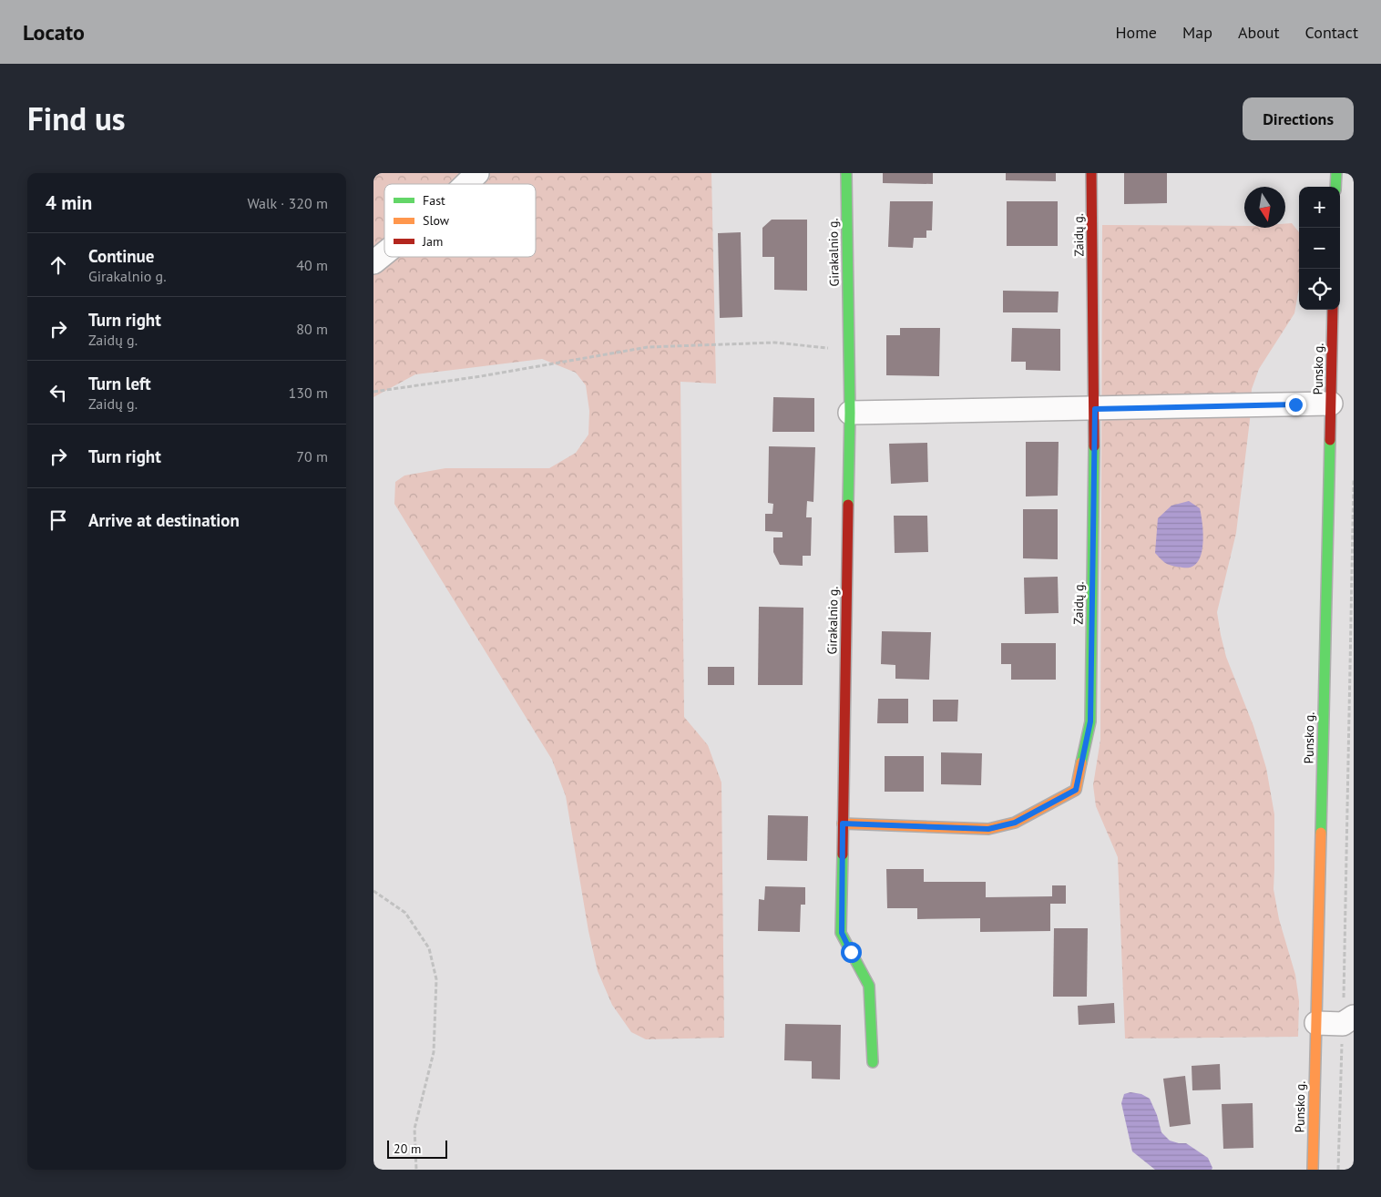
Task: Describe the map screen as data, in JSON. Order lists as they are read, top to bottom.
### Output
{
  "streets": {
    "street": ["Zaidų g.", "Girakalnio g.", "Punsko g."]
  },
  "crossings": [
    ["Zaidų g.", "Girakalnio g."]
  ],
  "legend": ["Fast", "Slow", "Jam"],
  "scale_bar": "20 m",
  "north": "bottom",
  "page": {
    "header": "Locato",
    "nav": [
      "Home",
      "Map",
      "About",
      "Contact"
    ],
    "title": "Find us",
    "buttons": "Directions",
    "heading": ["4 min", "Walk · 320 m"],
    "map_buttons": ["+", "−"],
    "list": [
      ["Continue", "Girakalnio g.", "40 m"],
      ["Turn right", "Zaidų g.", "80 m"],
      ["Turn left", "Zaidų g.", "130 m"],
      ["Turn right", "70 m"],
      "Arrive at destination"
    ],
    "scale": "20 m"
  }
}
